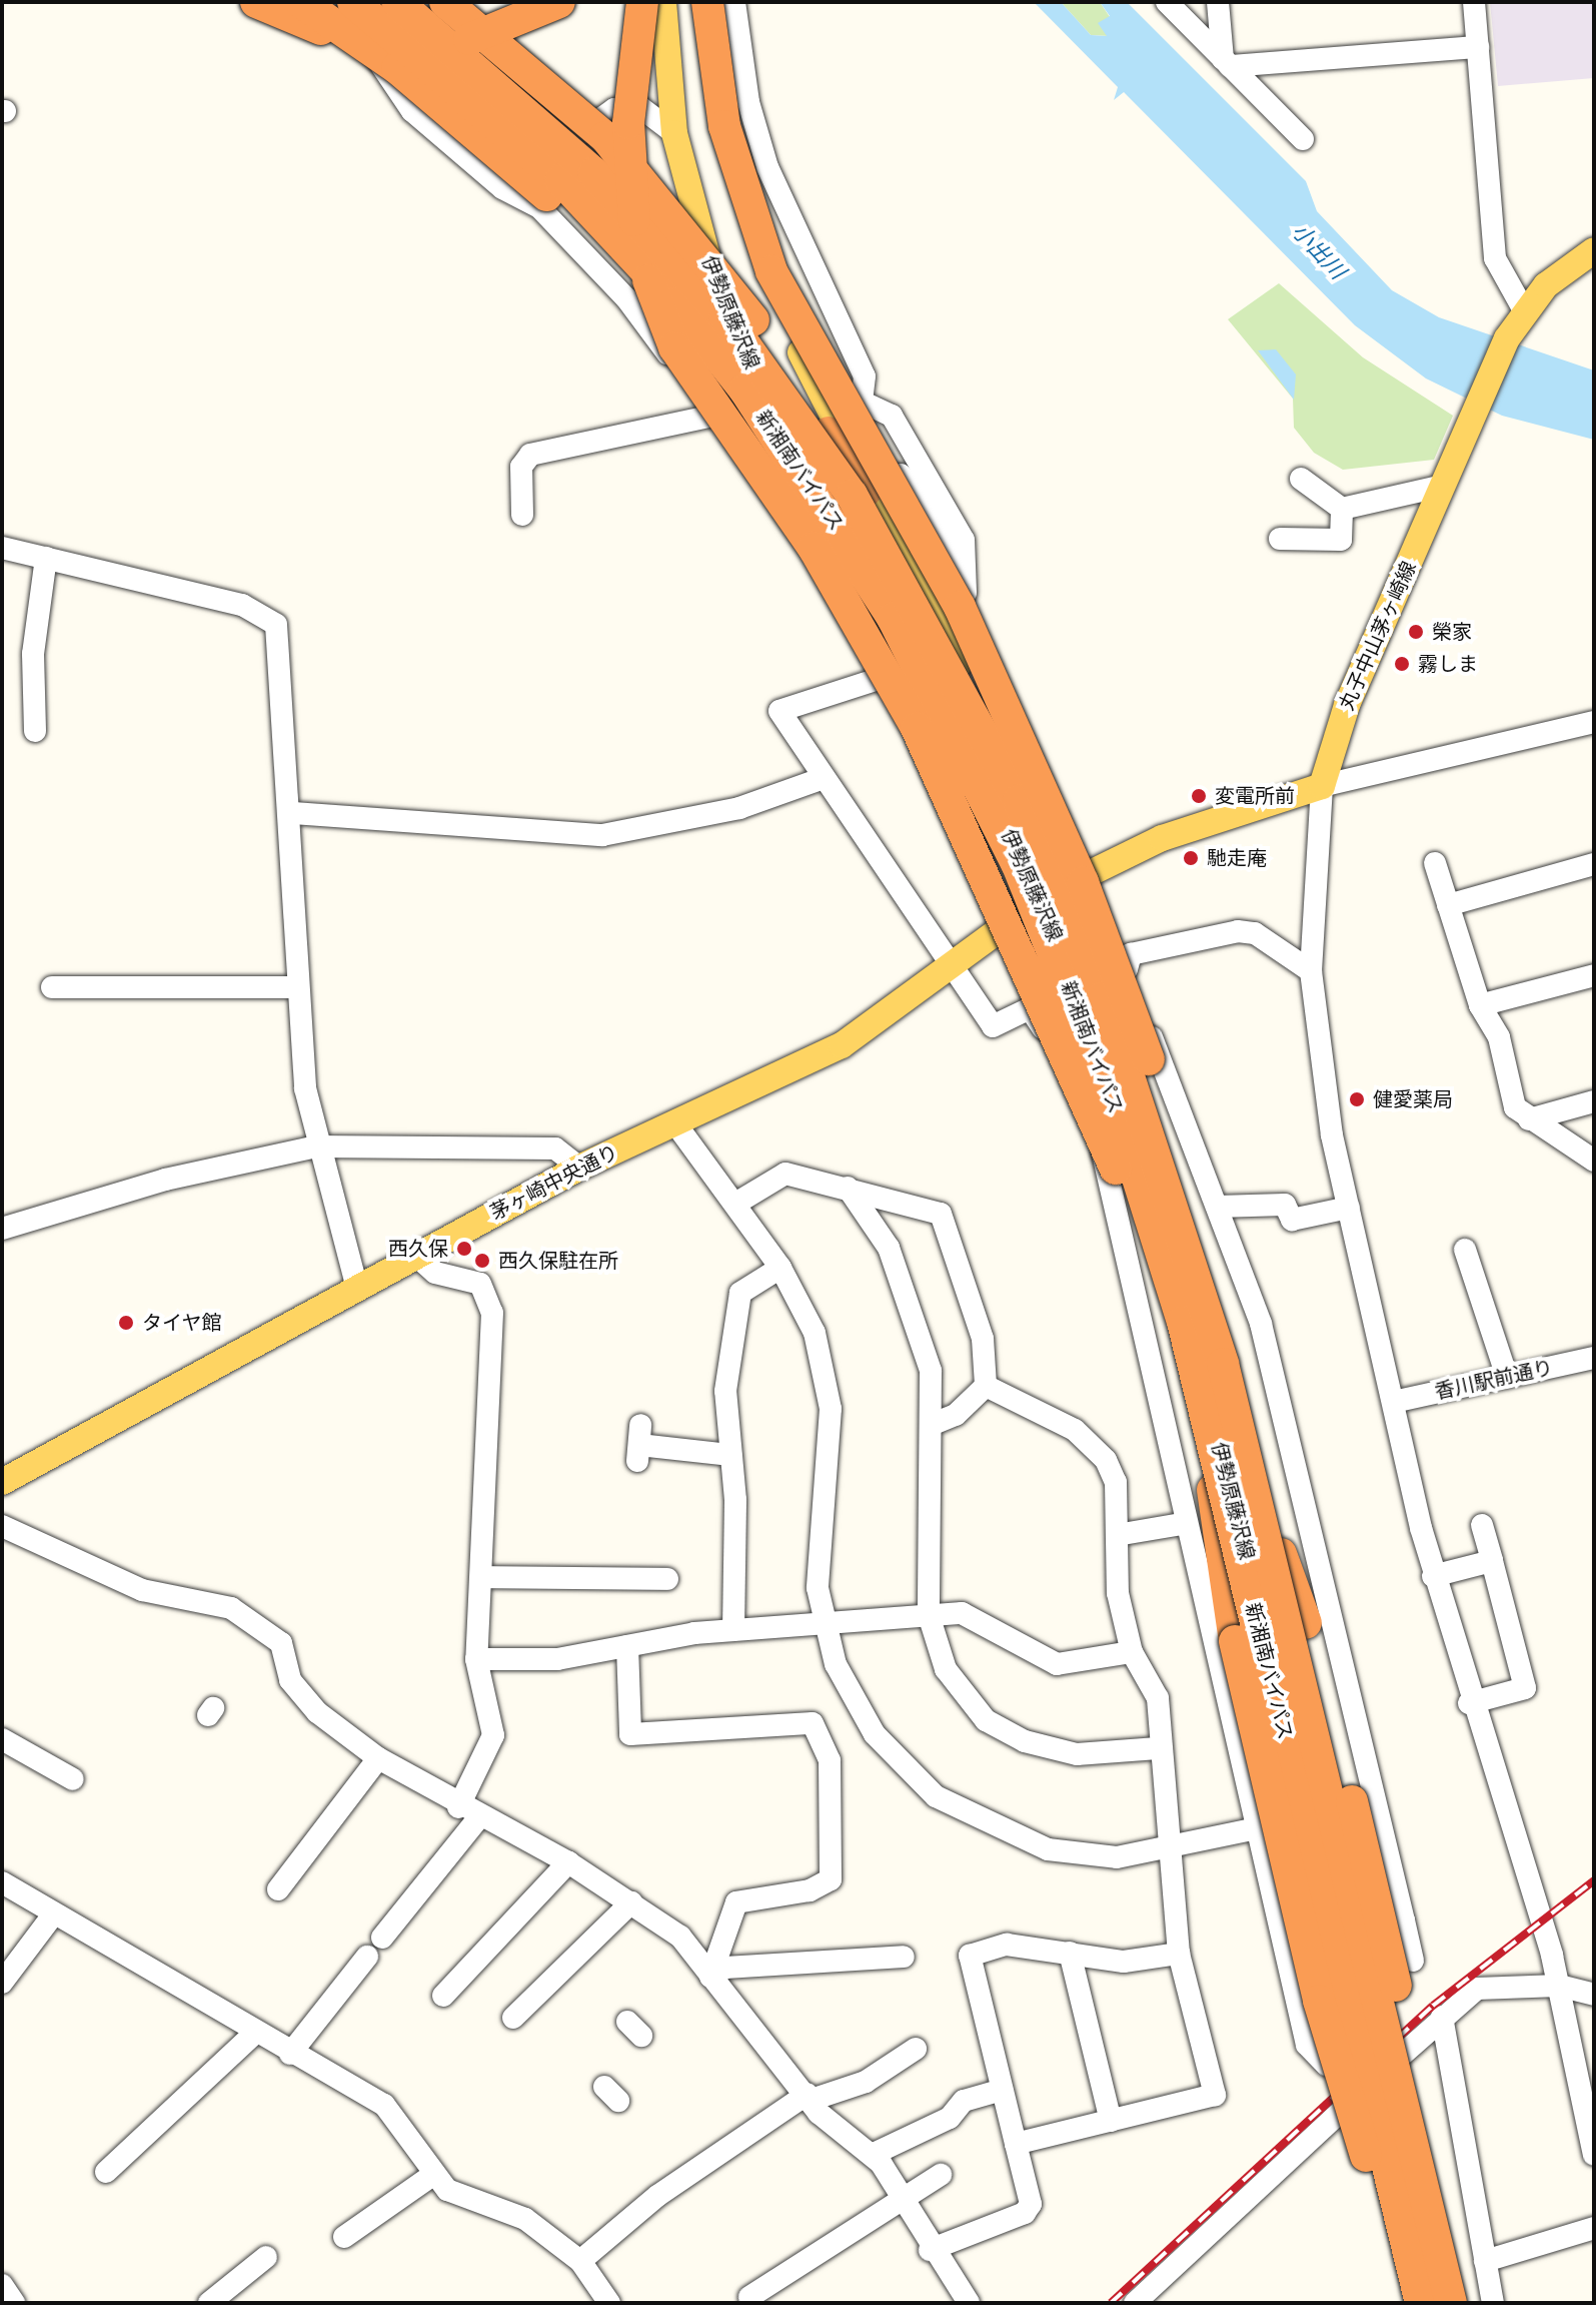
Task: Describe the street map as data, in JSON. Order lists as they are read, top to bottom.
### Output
{
  "streets": {
    "highway": ["新湘南バイパス"],
    "main road": ["伊勢原藤沢線", "丸子中山茅ヶ崎線", "茅ヶ崎中央通り"],
    "street": ["香川駅前通り"]
  },
  "crossings": [
    ["伊勢原藤沢線", "新湘南バイパス"],
    ["伊勢原藤沢線", "茅ヶ崎中央通り"]
  ],
  "water": ["小出川"],
  "places": [
    "榮家",
    "霧しま",
    "変電所前",
    "馳走庵",
    "健愛薬局",
    "西久保",
    "西久保駐在所",
    "タイヤ館"
  ]
}
